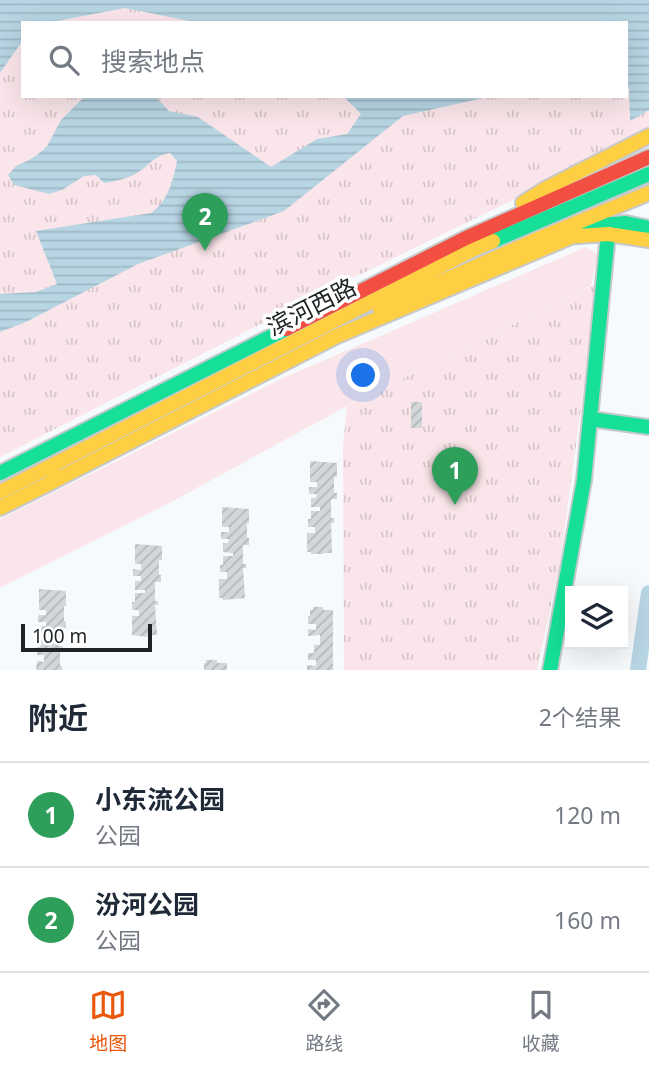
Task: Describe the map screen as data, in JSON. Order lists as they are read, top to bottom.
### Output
{
  "streets": {
    "main road": ["滨河西路"]
  },
  "scale_bar": "100 m",
  "page": {
    "search": "搜索地点",
    "pins": ["2", "1"],
    "scale": "100 m",
    "heading": ["附近", "2个结果"],
    "list": [
      {
        "mark": "1",
        "name": "小东流公园",
        "note": "公园",
        "value": "120 m"
      },
      {
        "mark": "2",
        "name": "汾河公园",
        "note": "公园",
        "value": "160 m"
      }
    ],
    "nav": ["地图", "路线", "收藏"]
  }
}
